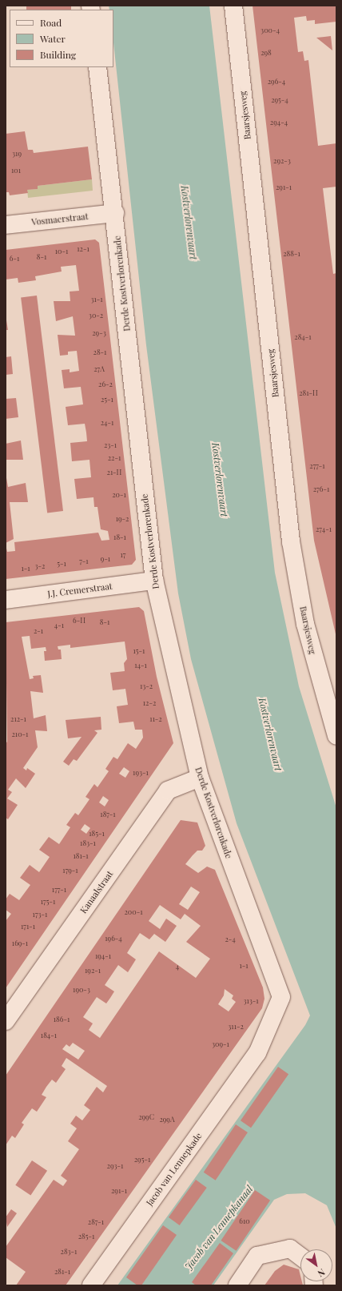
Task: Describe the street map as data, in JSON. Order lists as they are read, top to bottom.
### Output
{
  "streets": {
    "street": [
      "Baarsjesweg",
      "Vosmaerstraat",
      "Derde Kostverlorenkade",
      "J.J. Cremerstraat",
      "Kanaalstraat",
      "Jacob van Lennepkade"
    ]
  },
  "crossings": [
    ["Vosmaerstraat", "Derde Kostverlorenkade"],
    ["Derde Kostverlorenkade", "J.J. Cremerstraat"],
    ["Derde Kostverlorenkade", "Kanaalstraat"],
    ["Derde Kostverlorenkade", "Jacob van Lennepkade"]
  ],
  "water": ["Kostverlorenvaart", "Jacob van Lennepkanaal"],
  "house_numbers": [
    "300-4",
    "298",
    "296-4",
    "295-4",
    "294-4",
    "319",
    "292-3",
    "101",
    "291-1",
    "12-1",
    "10-1",
    "288-1",
    "8-1",
    "6-1",
    "31-1",
    "30-2",
    "29-3",
    "284-1",
    "28-1",
    "27A",
    "26-2",
    "281-H",
    "25-1",
    "24-1",
    "23-1",
    "22-1",
    "277-1",
    "21-H",
    "276-1",
    "20-1",
    "19-2",
    "274-1",
    "18-1",
    "17",
    "9-1",
    "7-1",
    "5-1",
    "3-2",
    "1-1",
    "6-H",
    "8-1",
    "4-1",
    "2-1",
    "15-1",
    "14-1",
    "13-2",
    "12-2",
    "212-1",
    "11-2",
    "210-1",
    "193-1",
    "187-1",
    "185-1",
    "183-1",
    "181-1",
    "179-1",
    "177-1",
    "175-1",
    "200-1",
    "173-1",
    "171-1",
    "196-4",
    "2-4",
    "169-1",
    "194-1",
    "1-1",
    "4",
    "192-1",
    "190-3",
    "313-1",
    "186-1",
    "311-2",
    "184-1",
    "309-1",
    "299C",
    "299A",
    "295-1",
    "293-1",
    "291-1",
    "610",
    "287-1",
    "285-1",
    "283-1",
    "281-1"
  ],
  "legend": ["Road", "Water", "Building"],
  "north": "bottom right"
}
